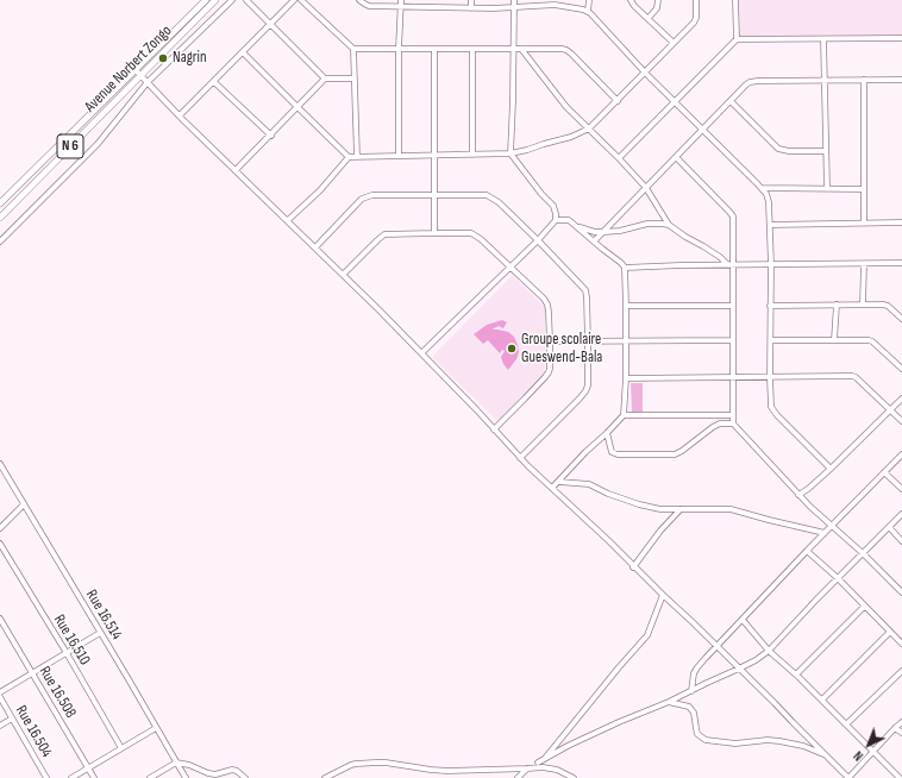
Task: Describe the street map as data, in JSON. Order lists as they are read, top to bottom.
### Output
{
  "streets": {
    "main road": ["Avenue Norbert Zongo", "N 6"],
    "street": [
      "Rue 16.514",
      "Rue 16.510",
      "Rue 16.508",
      "Rue 16.504"
    ]
  },
  "places": ["Nagrin", "Groupe scolaire Gueswend-Bala"],
  "north": "bottom left"
}
